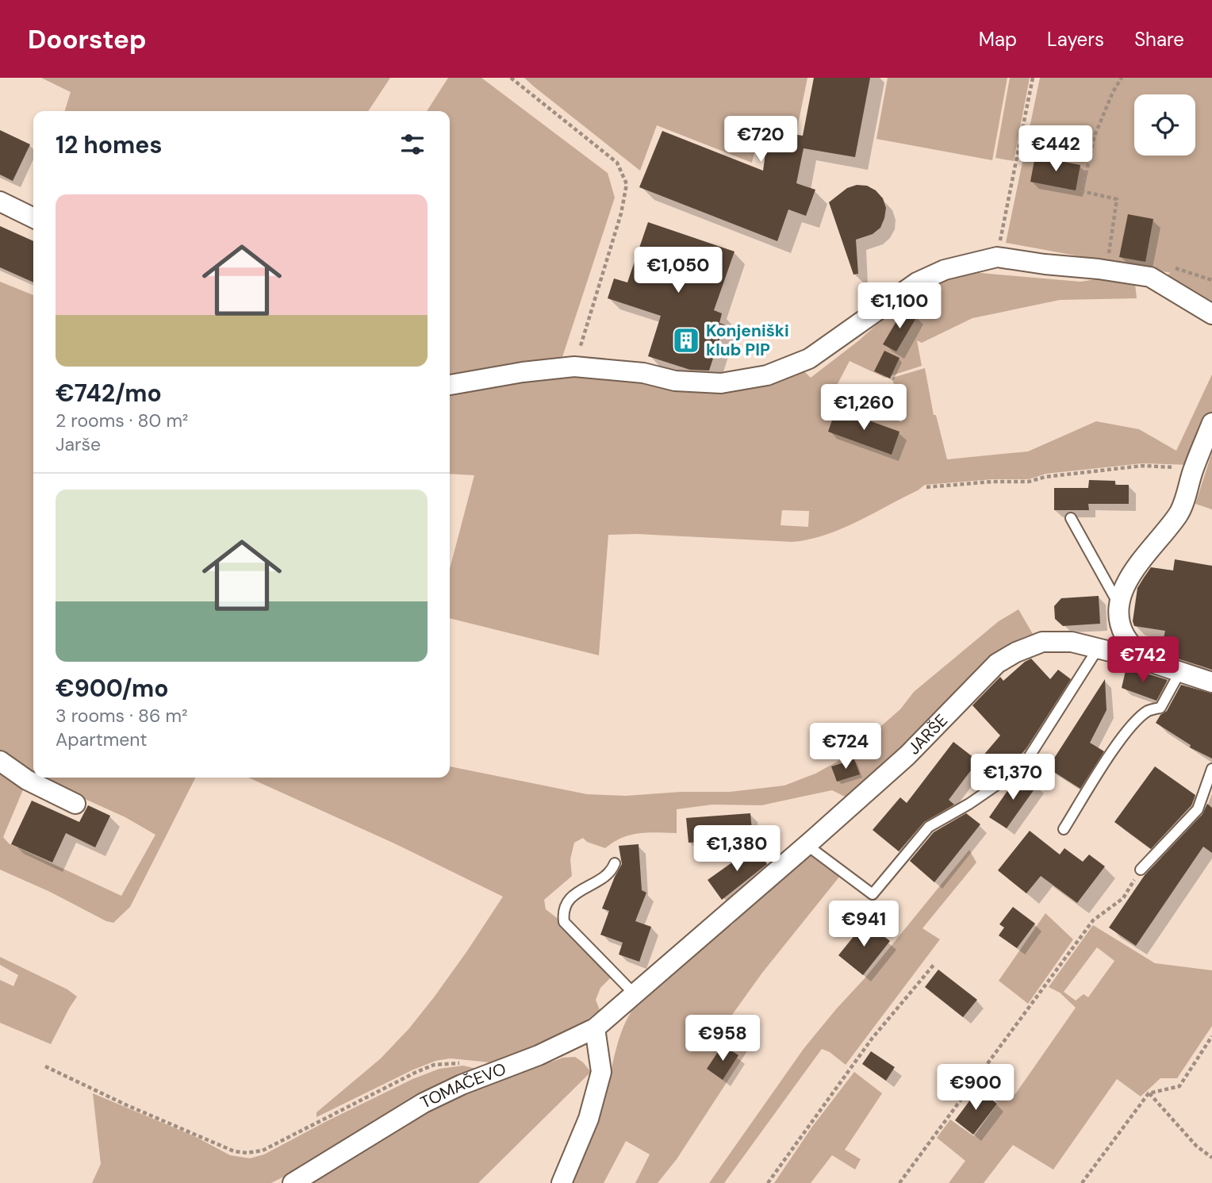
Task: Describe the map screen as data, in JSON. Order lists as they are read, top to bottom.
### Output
{
  "streets": {
    "street": ["JARŠE", "TOMAČEVO"]
  },
  "crossings": [
    ["JARŠE", "TOMAČEVO"]
  ],
  "places": {
    "building": ["Konjeniški klub PIP"]
  },
  "page": {
    "header": "Doorstep",
    "nav": ["Map", "Layers", "Share"],
    "heading": "12 homes",
    "price": [
      "€720",
      "€442",
      "€1,050",
      "€1,100",
      "€1,260",
      "€742",
      "€724",
      "€1,370",
      "€1,380",
      "€941",
      "€958",
      "€900"
    ],
    "list": [
      {
        "name": "€742/mo",
        "note": "2 rooms · 80 m² · Jarše"
      },
      {
        "name": "€900/mo",
        "note": "3 rooms · 86 m² · Apartment"
      }
    ]
  }
}
